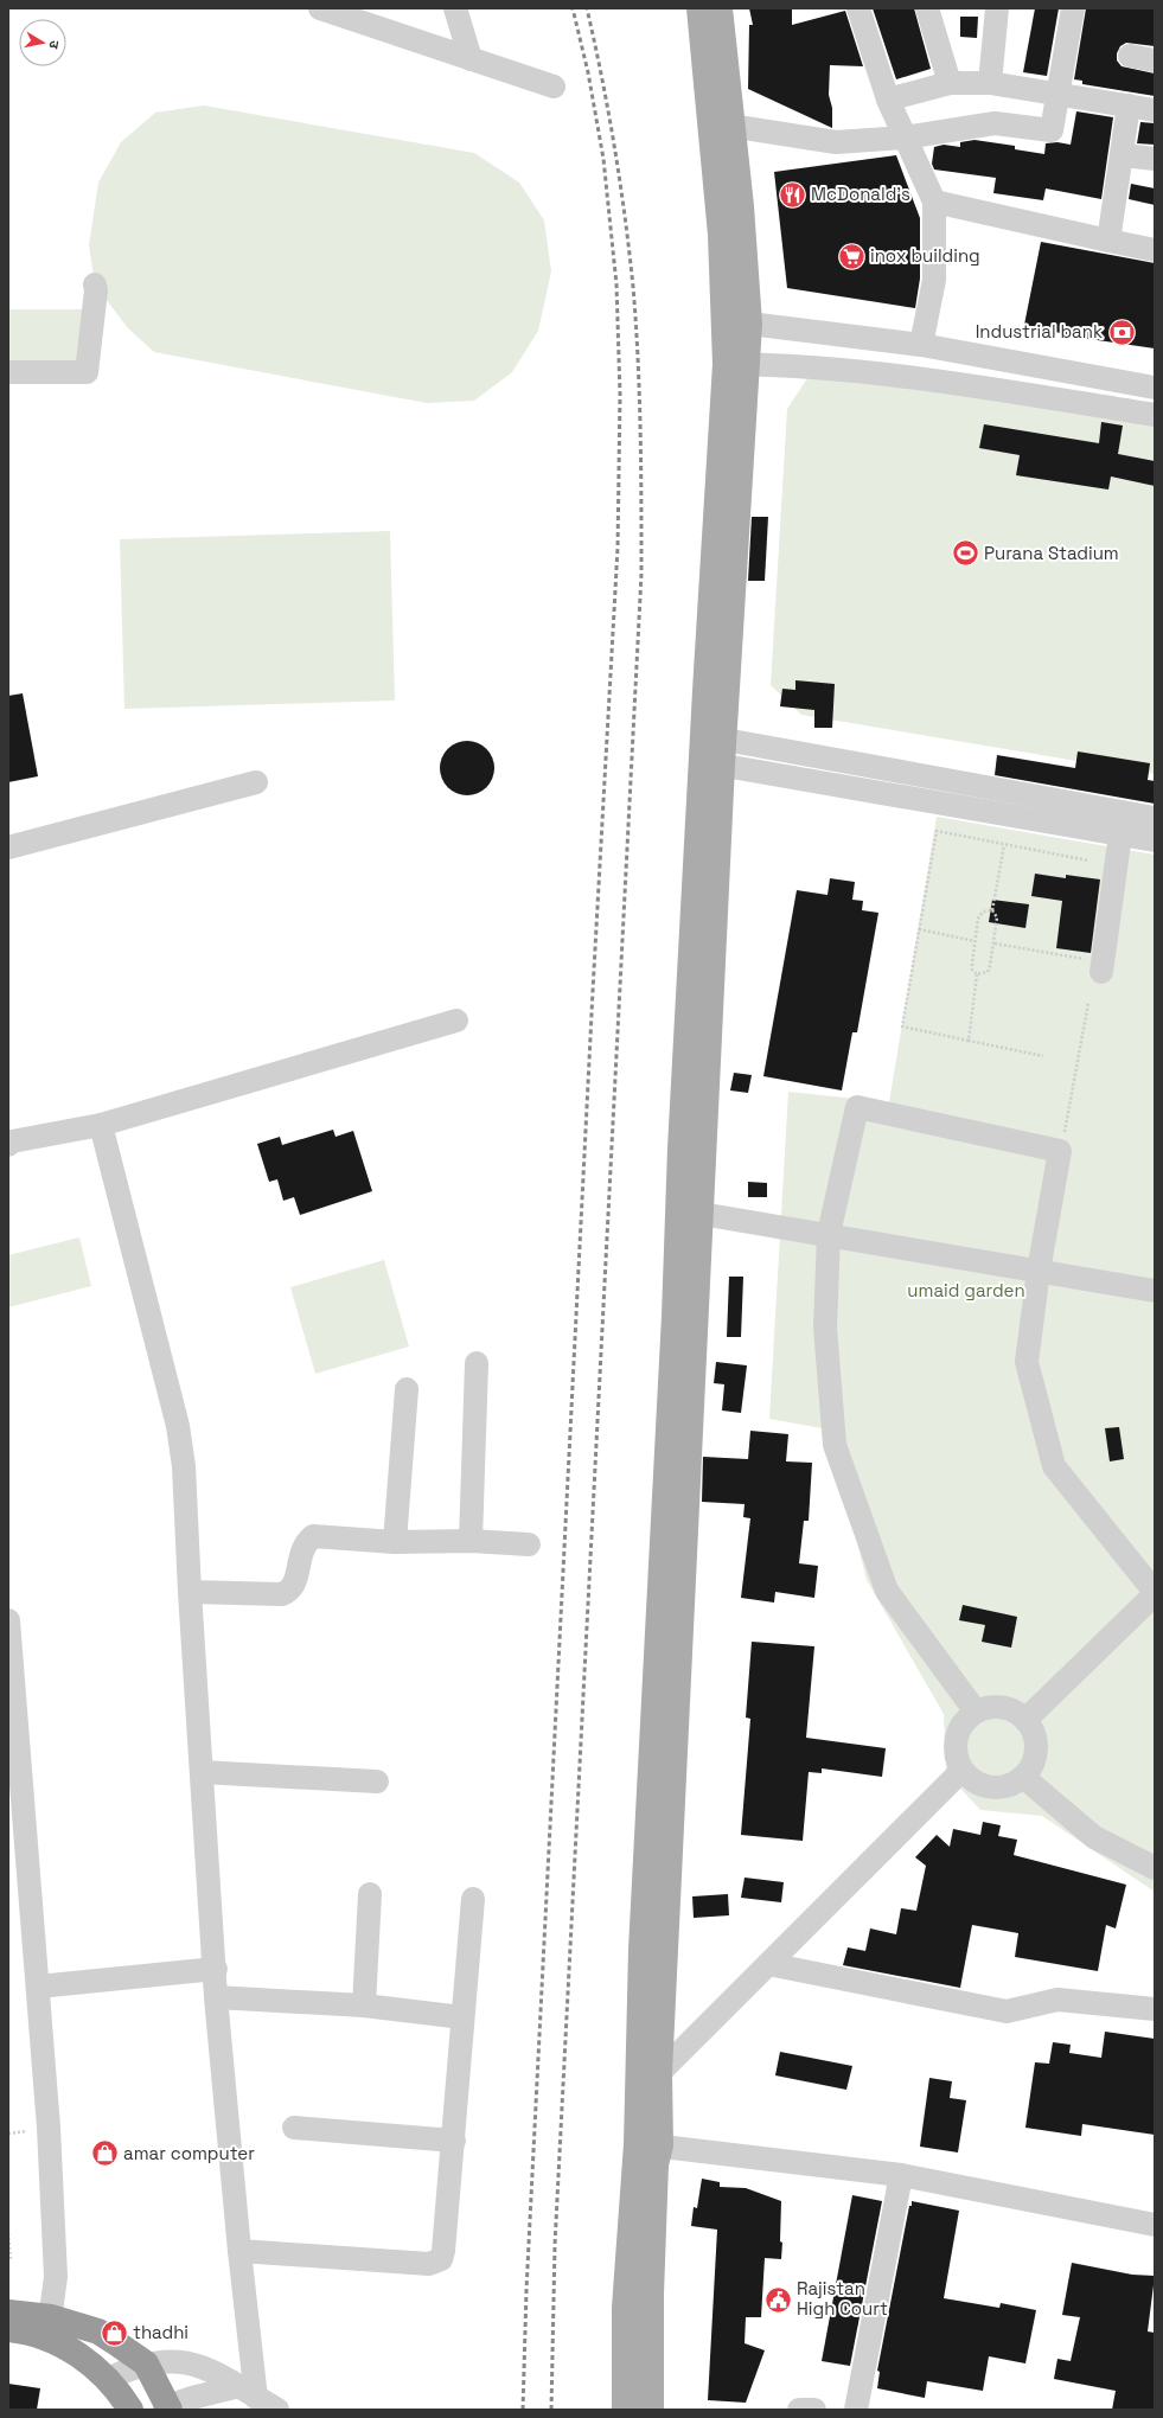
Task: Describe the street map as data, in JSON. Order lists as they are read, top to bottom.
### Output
{
  "parks": ["umaid garden"],
  "places": {
    "restaurant": ["McDonald's"],
    "supermarket": ["inox building"],
    "bank": ["Industrial bank"],
    "sports": ["Purana Stadium"],
    "shop": ["amar computer", "thadhi"],
    "public building": ["Rajistan High Court"]
  },
  "north": "right"
}
